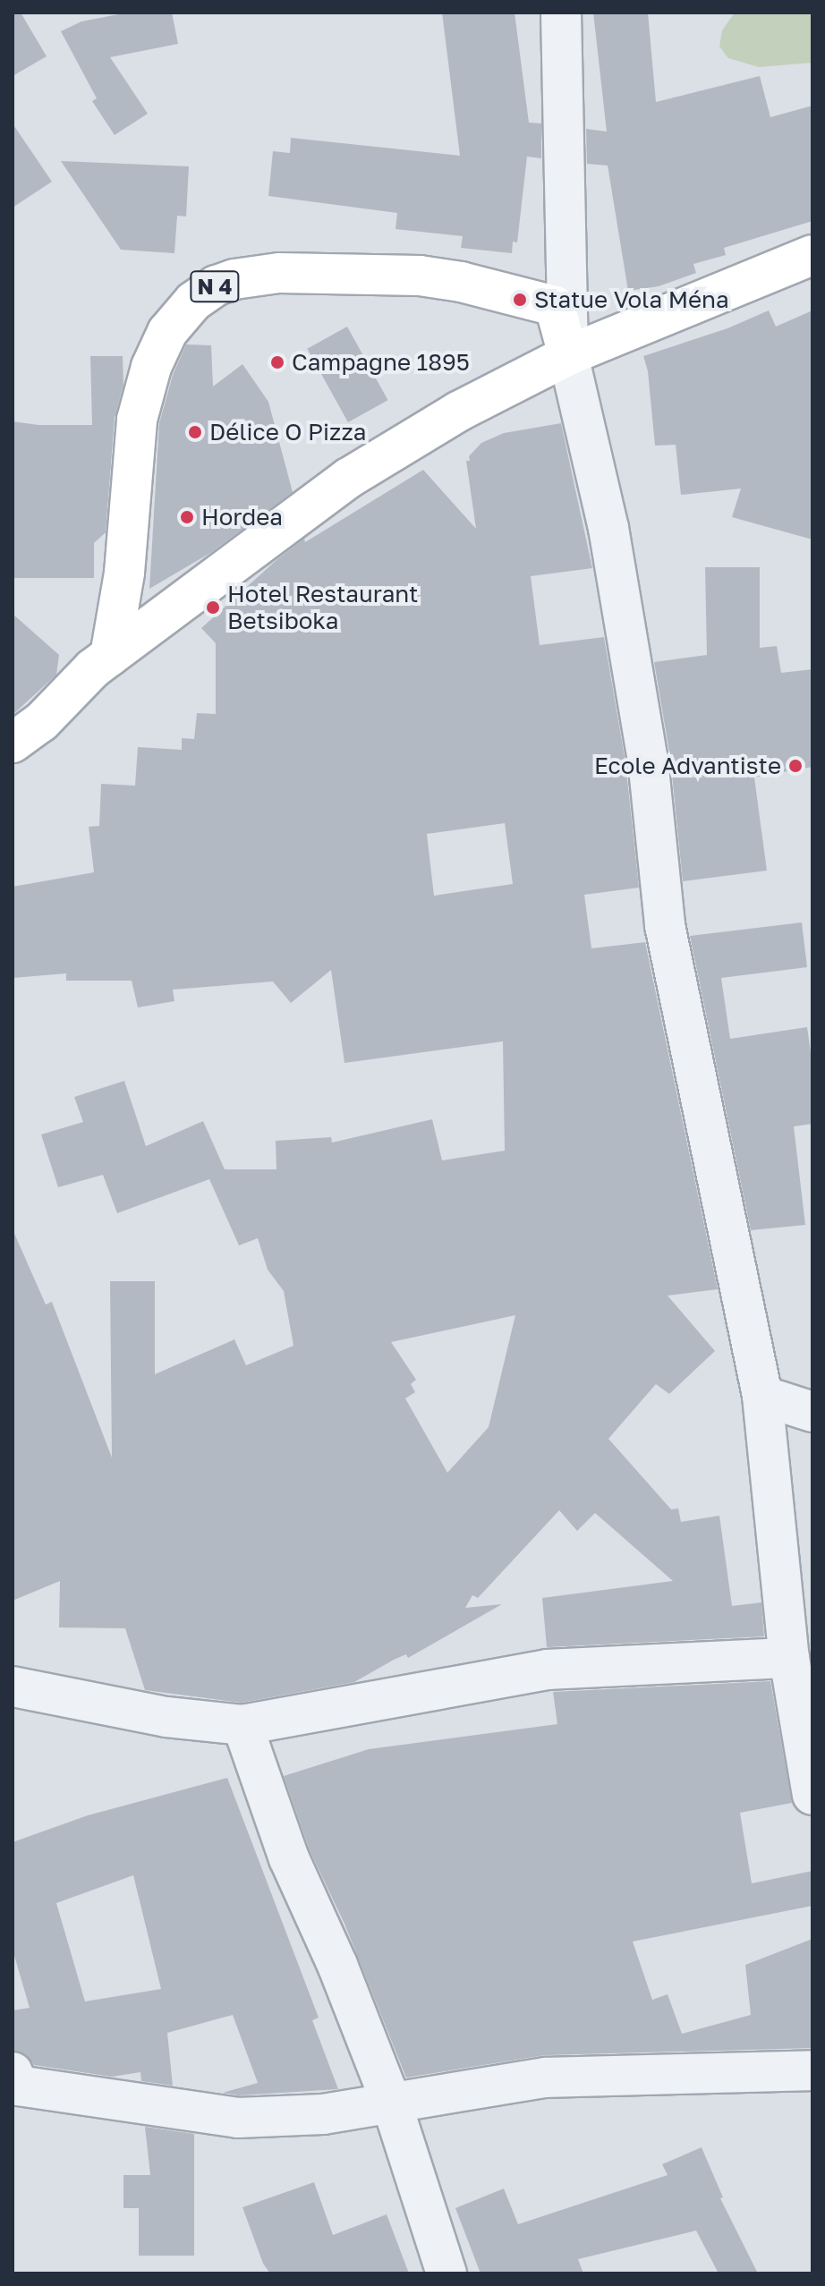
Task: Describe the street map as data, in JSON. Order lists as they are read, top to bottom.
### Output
{
  "streets": {
    "main road": ["N 4"]
  },
  "places": [
    "Statue Vola Ména",
    "Campagne 1895",
    "Délice O Pizza",
    "Hordea",
    "Hotel Restaurant Betsiboka",
    "Ecole Advantiste"
  ]
}
